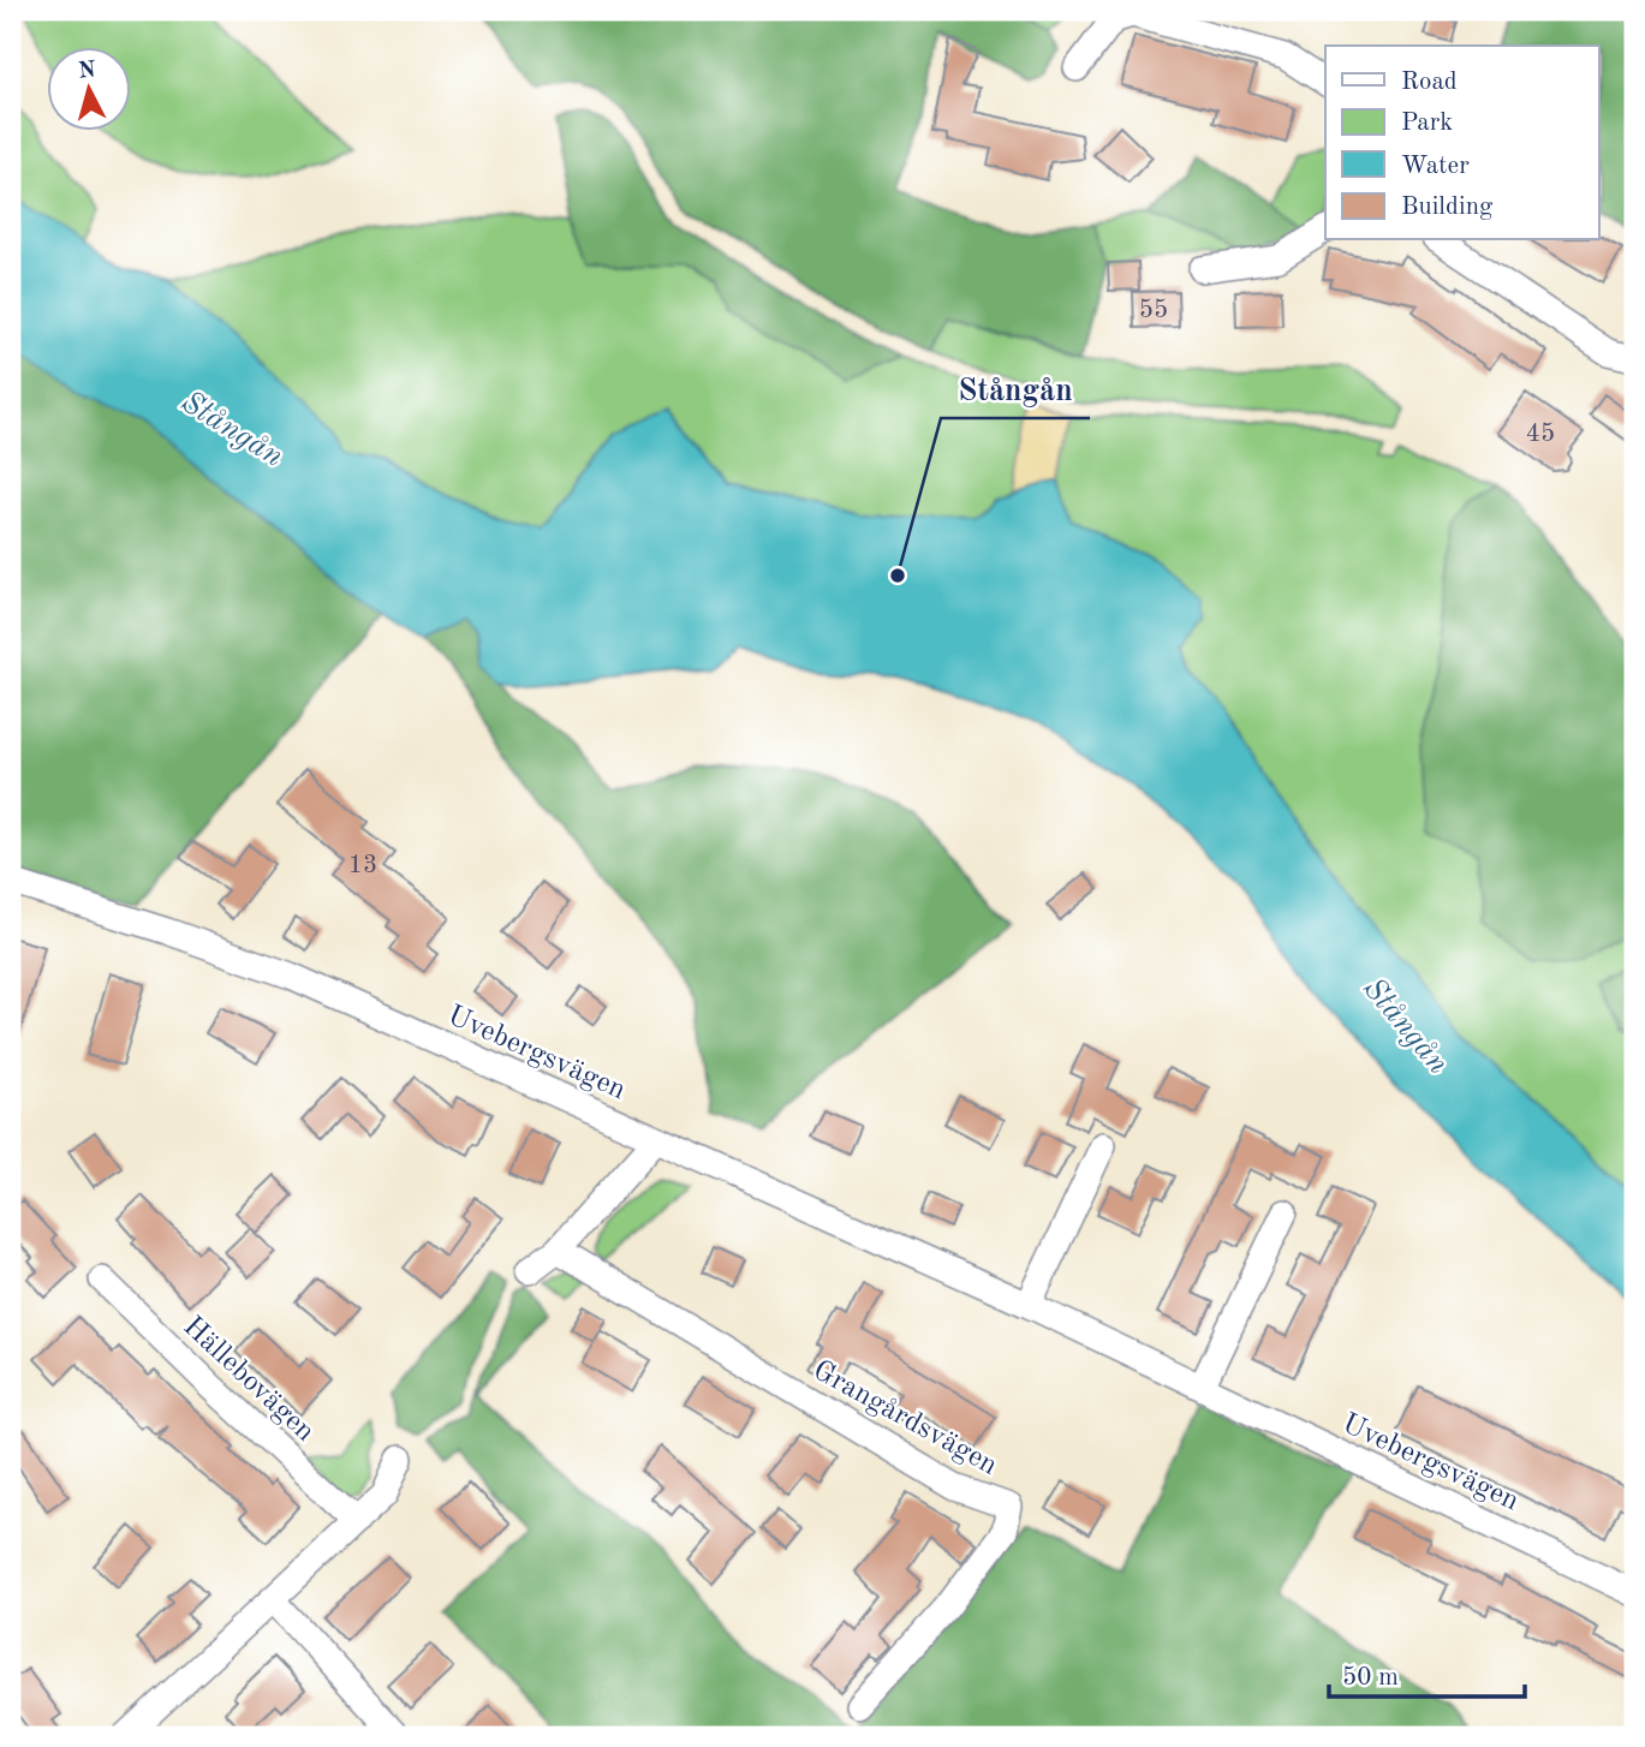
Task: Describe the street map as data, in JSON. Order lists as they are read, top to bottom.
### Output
{
  "streets": {
    "street": ["Uvebergsvägen", "Hällebovägen", "Grangårdsvägen"]
  },
  "water": ["Stångån"],
  "places": ["Stångån"],
  "house_numbers": ["55", "45", "13"],
  "legend": [
    "Road",
    "Park",
    "Water",
    "Building"
  ],
  "scale_bar": "50 m",
  "north": "top"
}
